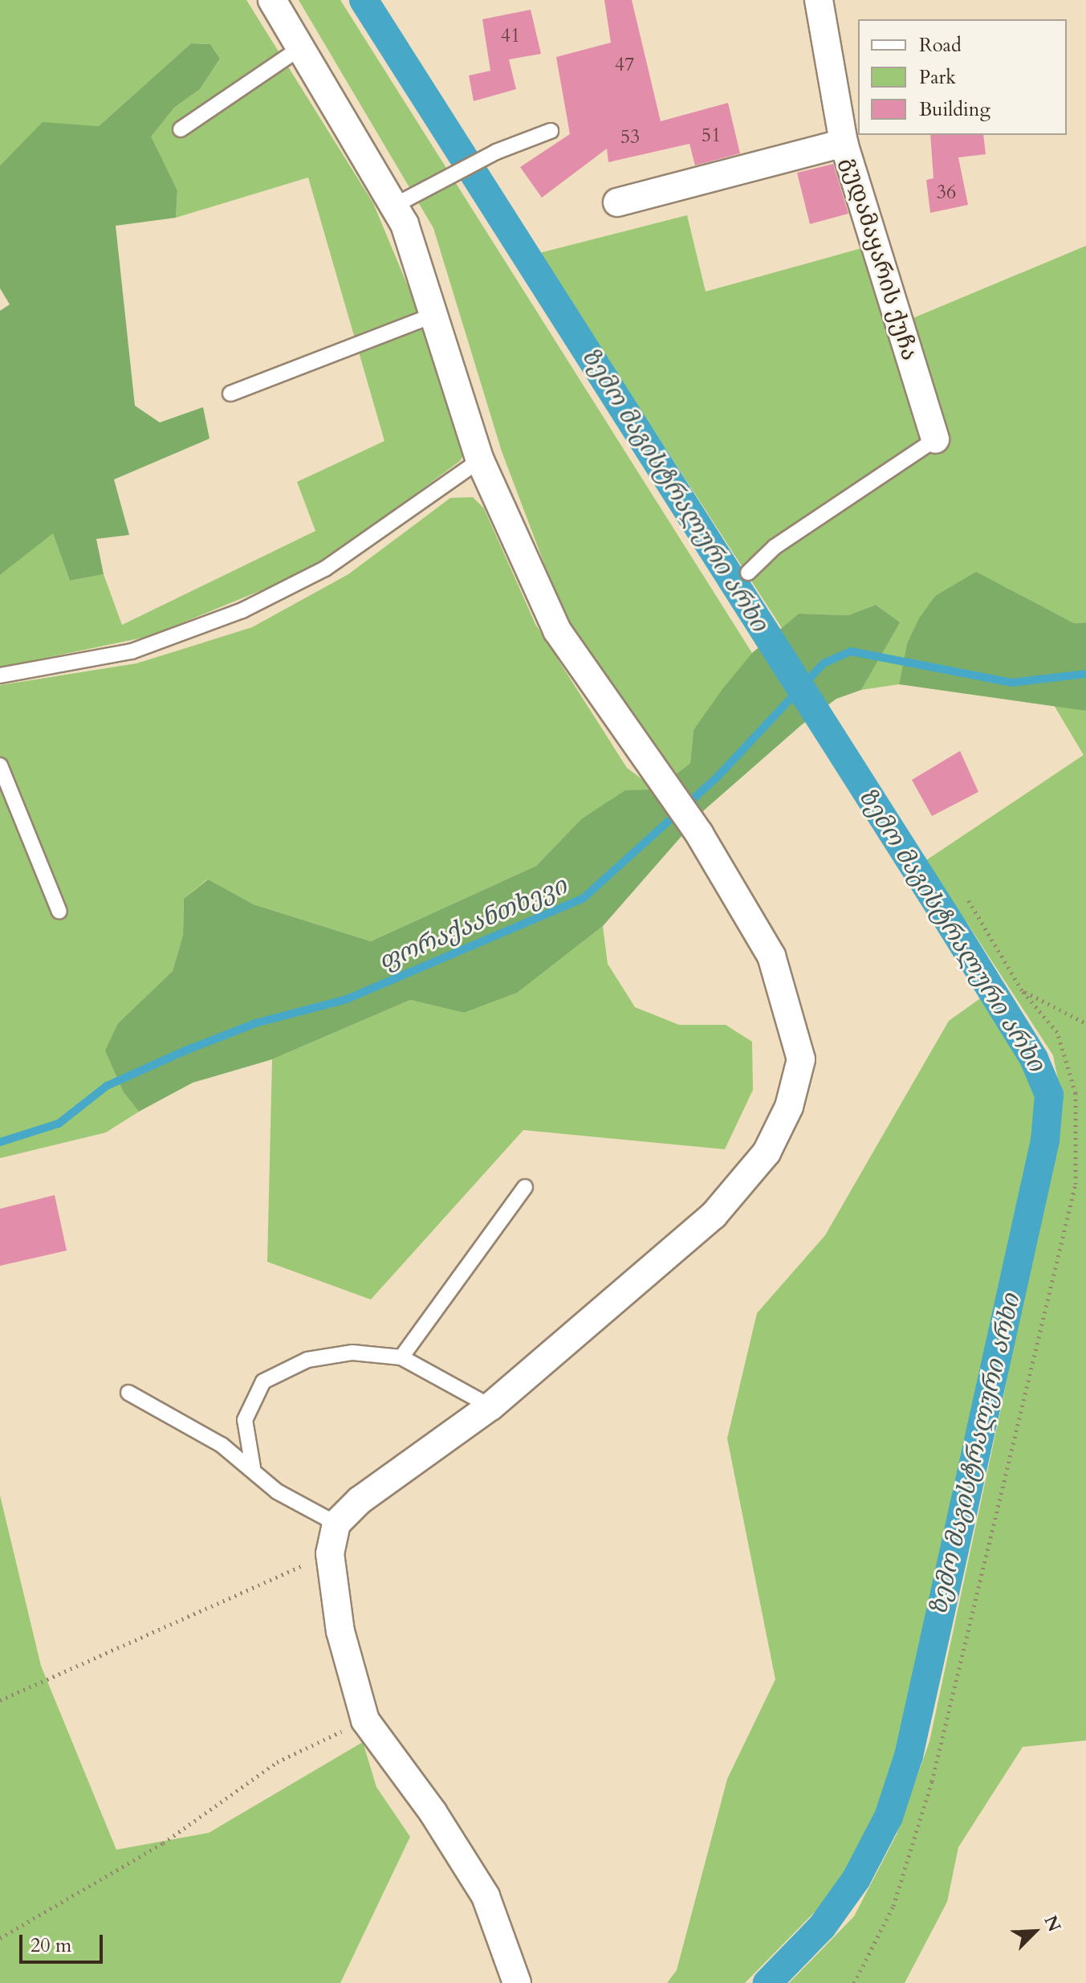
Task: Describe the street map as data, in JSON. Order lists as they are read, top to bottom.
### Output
{
  "streets": {
    "street": ["გუდამაყარის ქუჩა"]
  },
  "water": ["ზემო მაგისტრალური არხი", "ფორაქაანთხევი"],
  "house_numbers": [
    "41",
    "47",
    "51",
    "53",
    "36"
  ],
  "legend": ["Road", "Park", "Building"],
  "scale_bar": "20 m",
  "north": "top right"
}
